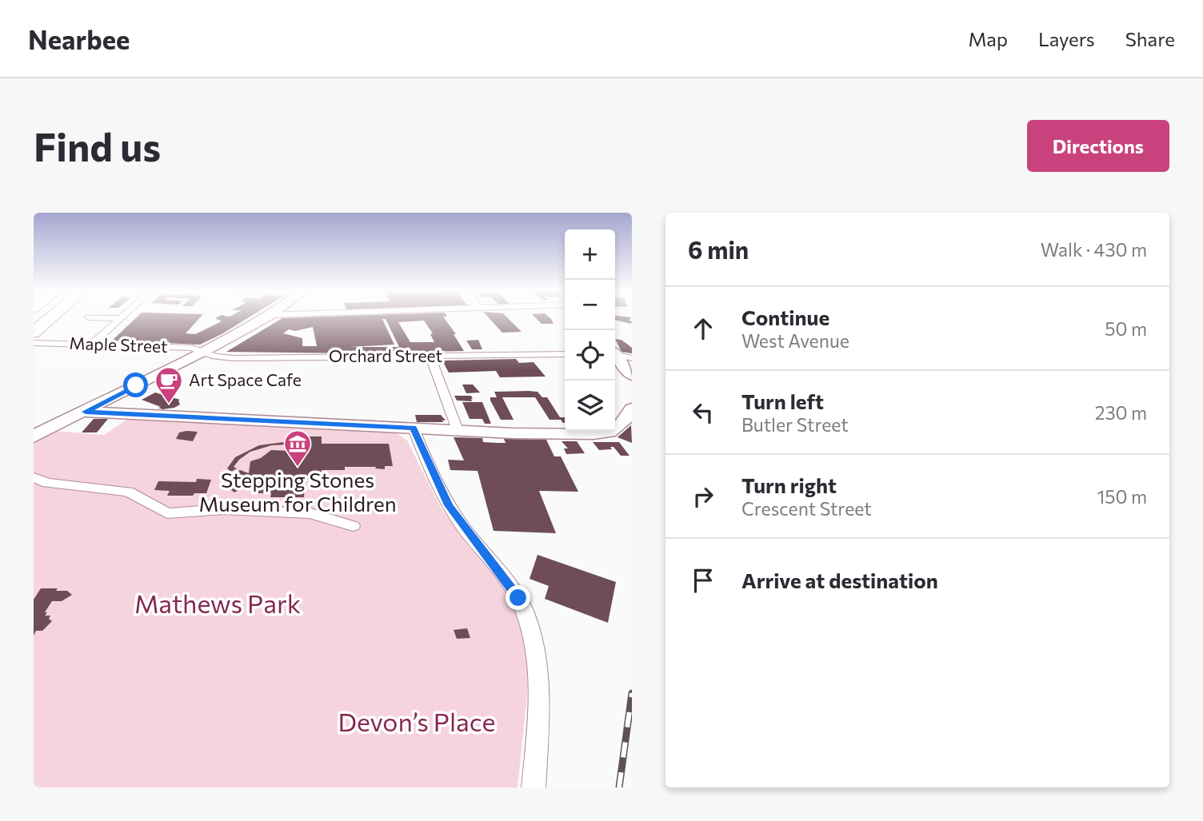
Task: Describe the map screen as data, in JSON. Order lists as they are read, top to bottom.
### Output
{
  "streets": {
    "street": ["Maple Street", "Orchard Street"]
  },
  "crossings": [
    ["Maple Street", "Orchard Street"]
  ],
  "parks": ["Mathews Park", "Devon’s Place"],
  "places": {
    "cafe": ["Art Space Cafe"],
    "museum": ["Stepping Stones Museum for Children"]
  },
  "page": {
    "header": "Nearbee",
    "nav": ["Map", "Layers", "Share"],
    "buttons": "Directions",
    "title": "Find us",
    "heading": ["6 min", "Walk · 430 m"],
    "map_buttons": ["+", "−"],
    "list": [
      ["Continue", "West Avenue", "50 m"],
      ["Turn left", "Butler Street", "230 m"],
      ["Turn right", "Crescent Street", "150 m"],
      "Arrive at destination"
    ]
  }
}
